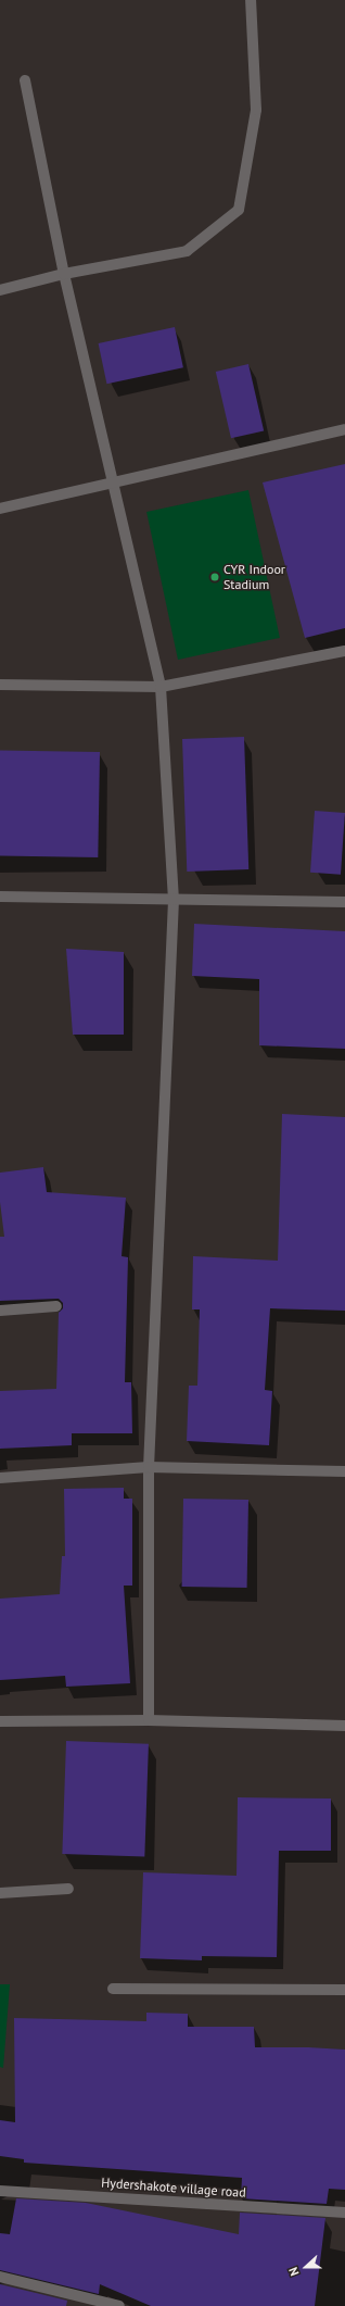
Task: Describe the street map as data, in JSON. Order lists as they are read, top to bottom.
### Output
{
  "streets": {
    "street": ["Hydershakote village road"]
  },
  "places": ["CYR Indoor Stadium"],
  "north": "left"
}
